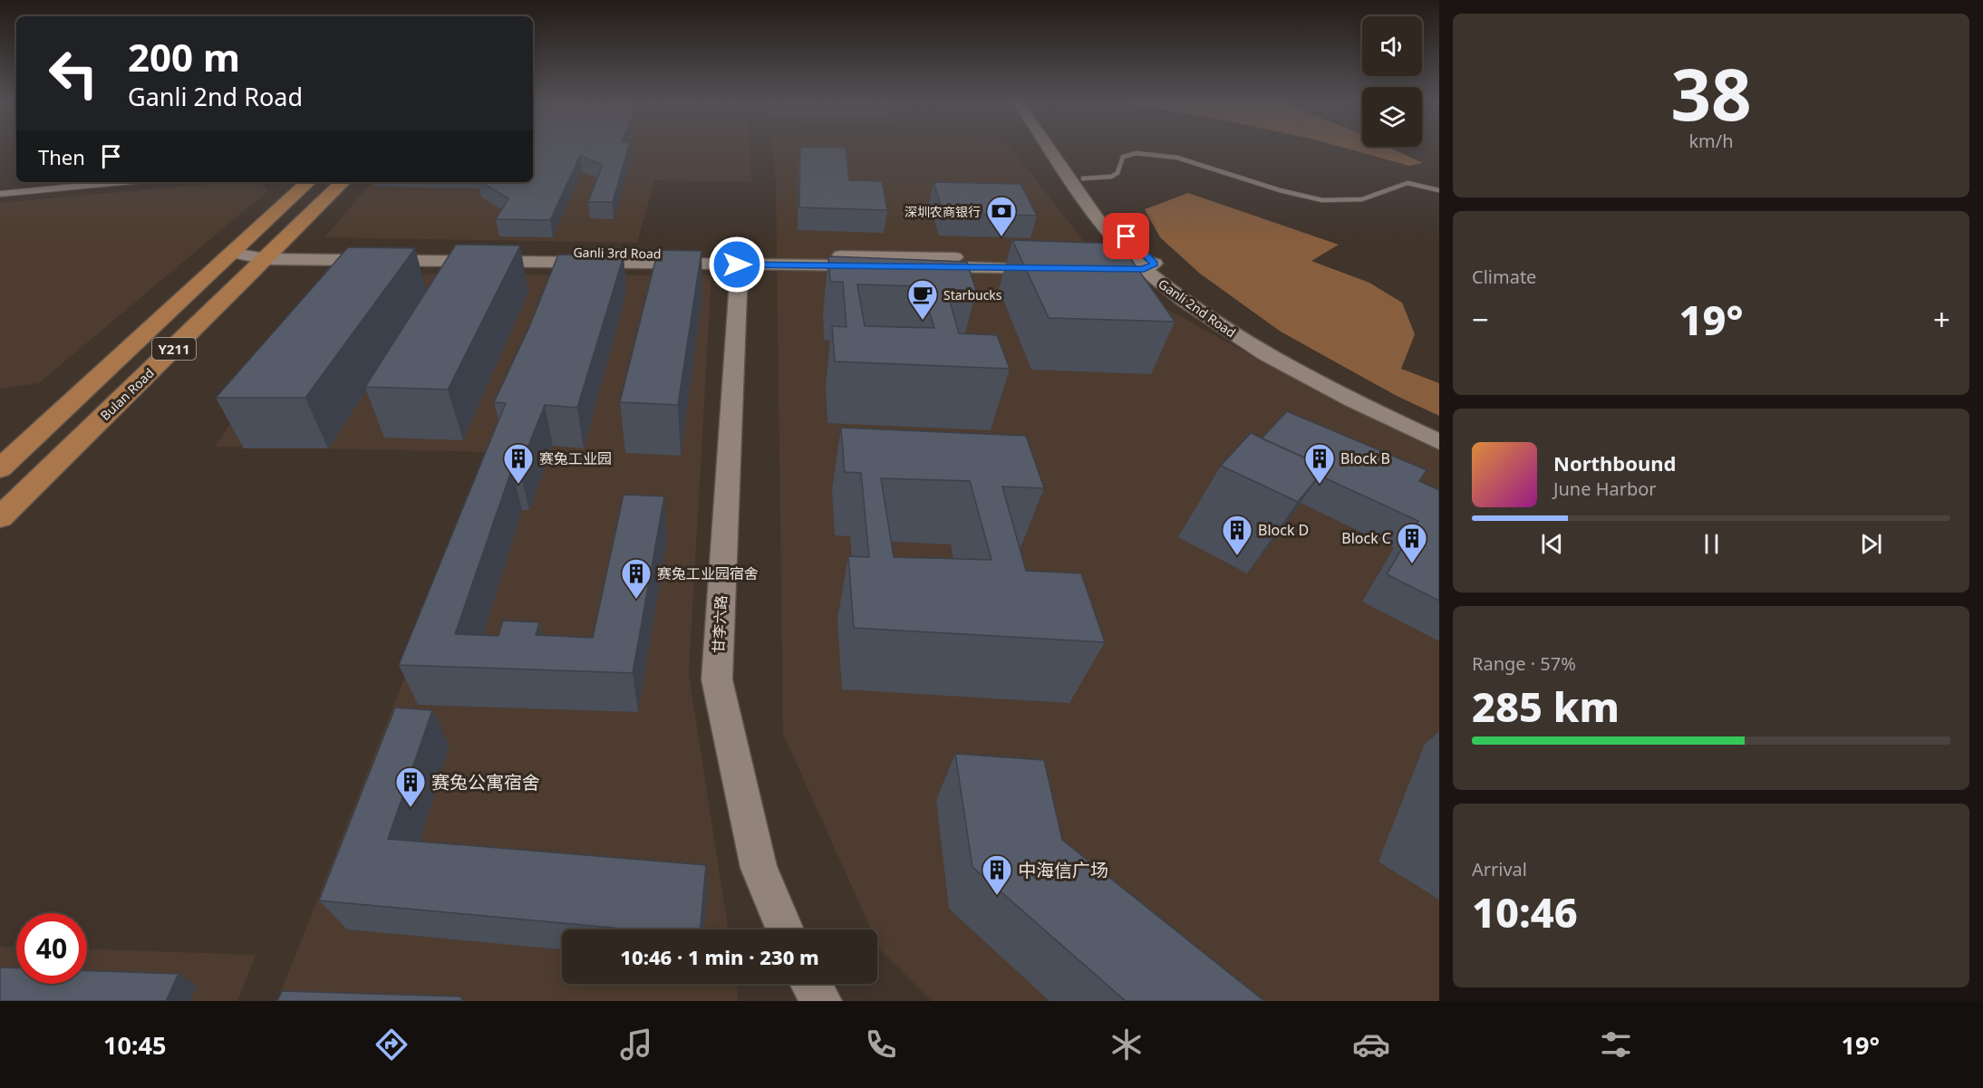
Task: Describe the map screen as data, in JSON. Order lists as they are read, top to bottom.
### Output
{
  "streets": {
    "main road": [
      "Ganli 3rd Road",
      "Ganli 2nd Road",
      "Y211",
      "Bulan Road",
      "甘李六路"
    ]
  },
  "crossings": [
    ["Ganli 3rd Road", "Y211"],
    ["Ganli 3rd Road", "Bulan Road"]
  ],
  "places": {
    "bank": ["深圳农商银行"],
    "cafe": ["Starbucks"],
    "building": [
      "赛兔工业园",
      "Block B",
      "Block D",
      "Block C",
      "赛兔工业园宿舍",
      "赛兔公寓宿舍",
      "中海信广场"
    ]
  },
  "page": {
    "tile": [
      ["38", "km/h"],
      "Climate",
      ["Range · 57%", "285 km"],
      ["Arrival", "10:46"]
    ],
    "turn": ["200 m", "Ganli 2nd Road"],
    "then": "Then",
    "heat": ["−", "19°", "+"],
    "song": ["Northbound", "June Harbor"],
    "limit": "40",
    "trip": "10:46 · 1 min · 230 m",
    "tabs": ["10:45", "19°"]
  }
}
